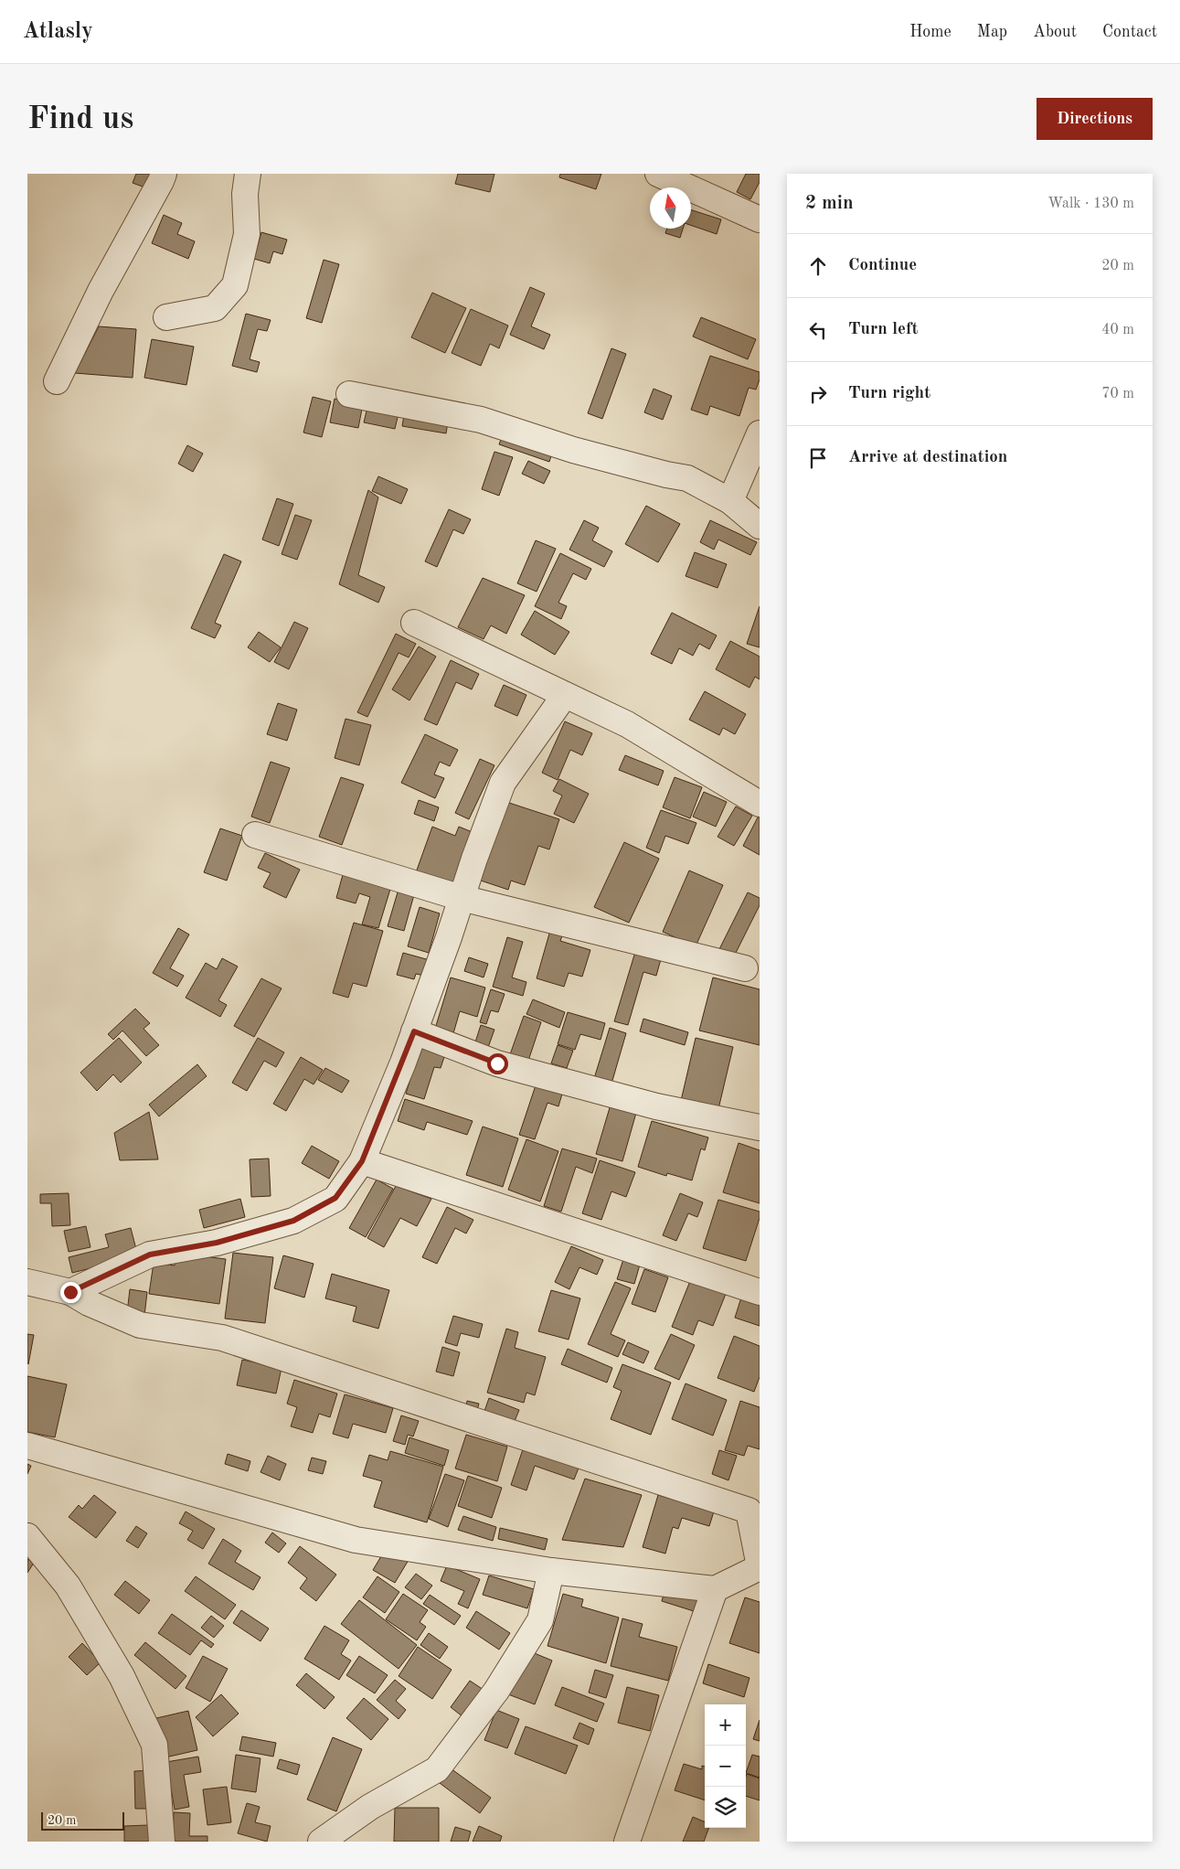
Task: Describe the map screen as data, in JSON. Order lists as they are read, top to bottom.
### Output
{
  "scale_bar": "20 m",
  "north": "top",
  "page": {
    "header": "Atlasly",
    "nav": [
      "Home",
      "Map",
      "About",
      "Contact"
    ],
    "buttons": "Directions",
    "title": "Find us",
    "heading": ["2 min", "Walk · 130 m"],
    "list": [
      ["Continue", "20 m"],
      ["Turn left", "40 m"],
      ["Turn right", "70 m"],
      "Arrive at destination"
    ],
    "map_buttons": ["+", "−"],
    "scale": "20 m"
  }
}
